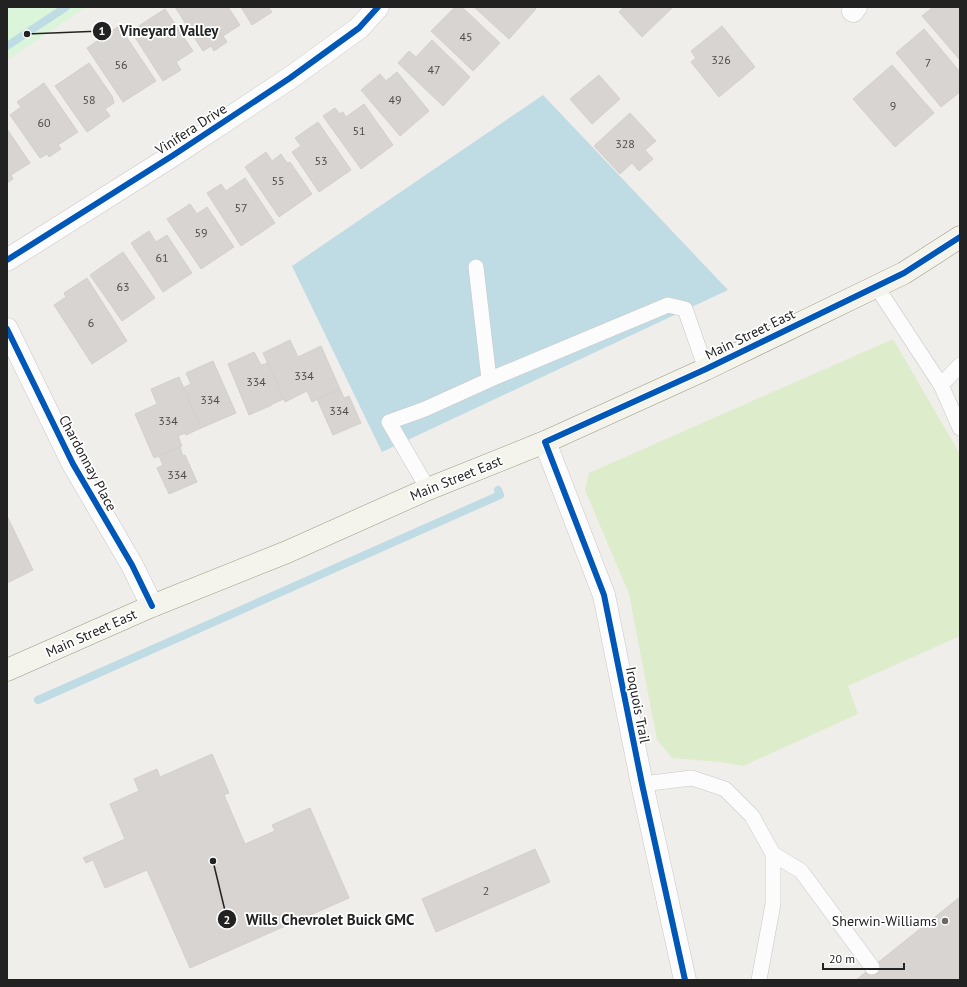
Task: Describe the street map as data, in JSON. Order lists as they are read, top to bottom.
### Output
{
  "streets": {
    "main road": ["Main Street East"],
    "street": ["Vinifera Drive", "Chardonnay Place", "Iroquois Trail"]
  },
  "crossings": [
    ["Main Street East", "Chardonnay Place"],
    ["Main Street East", "Iroquois Trail"]
  ],
  "places": ["Vineyard Valley", "Wills Chevrolet Buick GMC", "Sherwin-Williams"],
  "house_numbers": [
    "45",
    "326",
    "7",
    "56",
    "47",
    "58",
    "49",
    "9",
    "60",
    "51",
    "328",
    "53",
    "55",
    "57",
    "59",
    "61",
    "63",
    "6",
    "334",
    "334",
    "334",
    "334",
    "334",
    "334",
    "2"
  ],
  "scale_bar": "20 m"
}
